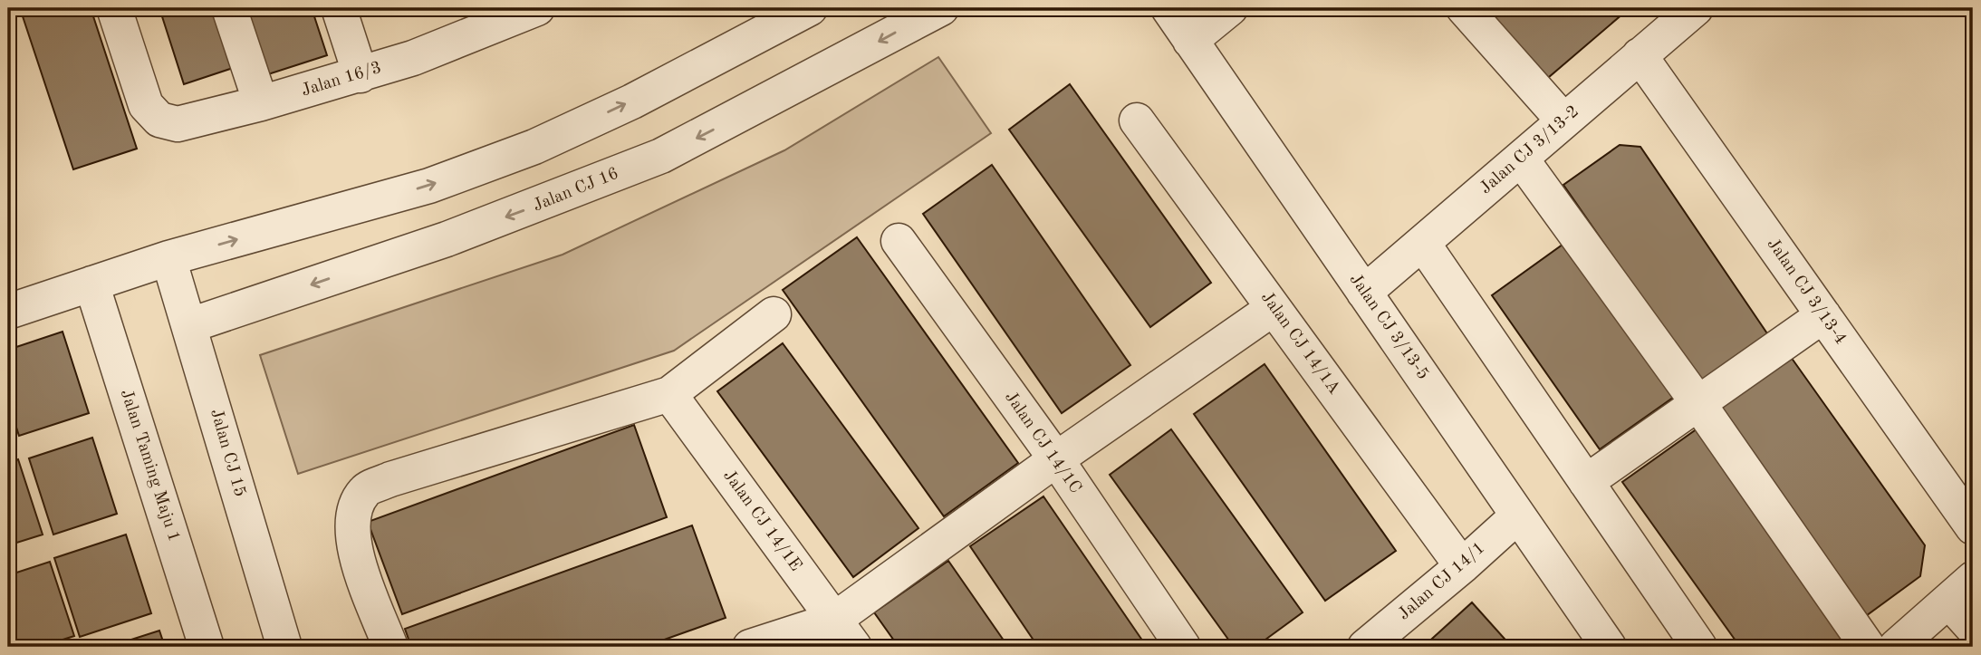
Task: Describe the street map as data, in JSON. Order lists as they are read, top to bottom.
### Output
{
  "streets": {
    "street": [
      "Jalan 16/3",
      "Jalan CJ 3/13-2",
      "Jalan CJ 16",
      "Jalan CJ 3/13-4",
      "Jalan CJ 3/13-5",
      "Jalan CJ 14/1A",
      "Jalan CJ 14/1C",
      "Jalan CJ 15",
      "Jalan Taming Maju 1",
      "Jalan CJ 14/1E",
      "Jalan CJ 14/1"
    ]
  },
  "crossings": [
    ["Jalan CJ 3/13-2", "Jalan CJ 3/13-4"],
    ["Jalan CJ 3/13-2", "Jalan CJ 3/13-5"],
    ["Jalan CJ 16", "Jalan CJ 15"],
    ["Jalan CJ 3/13-5", "Jalan CJ 14/1"],
    ["Jalan CJ 14/1A", "Jalan CJ 14/1"]
  ]
}
